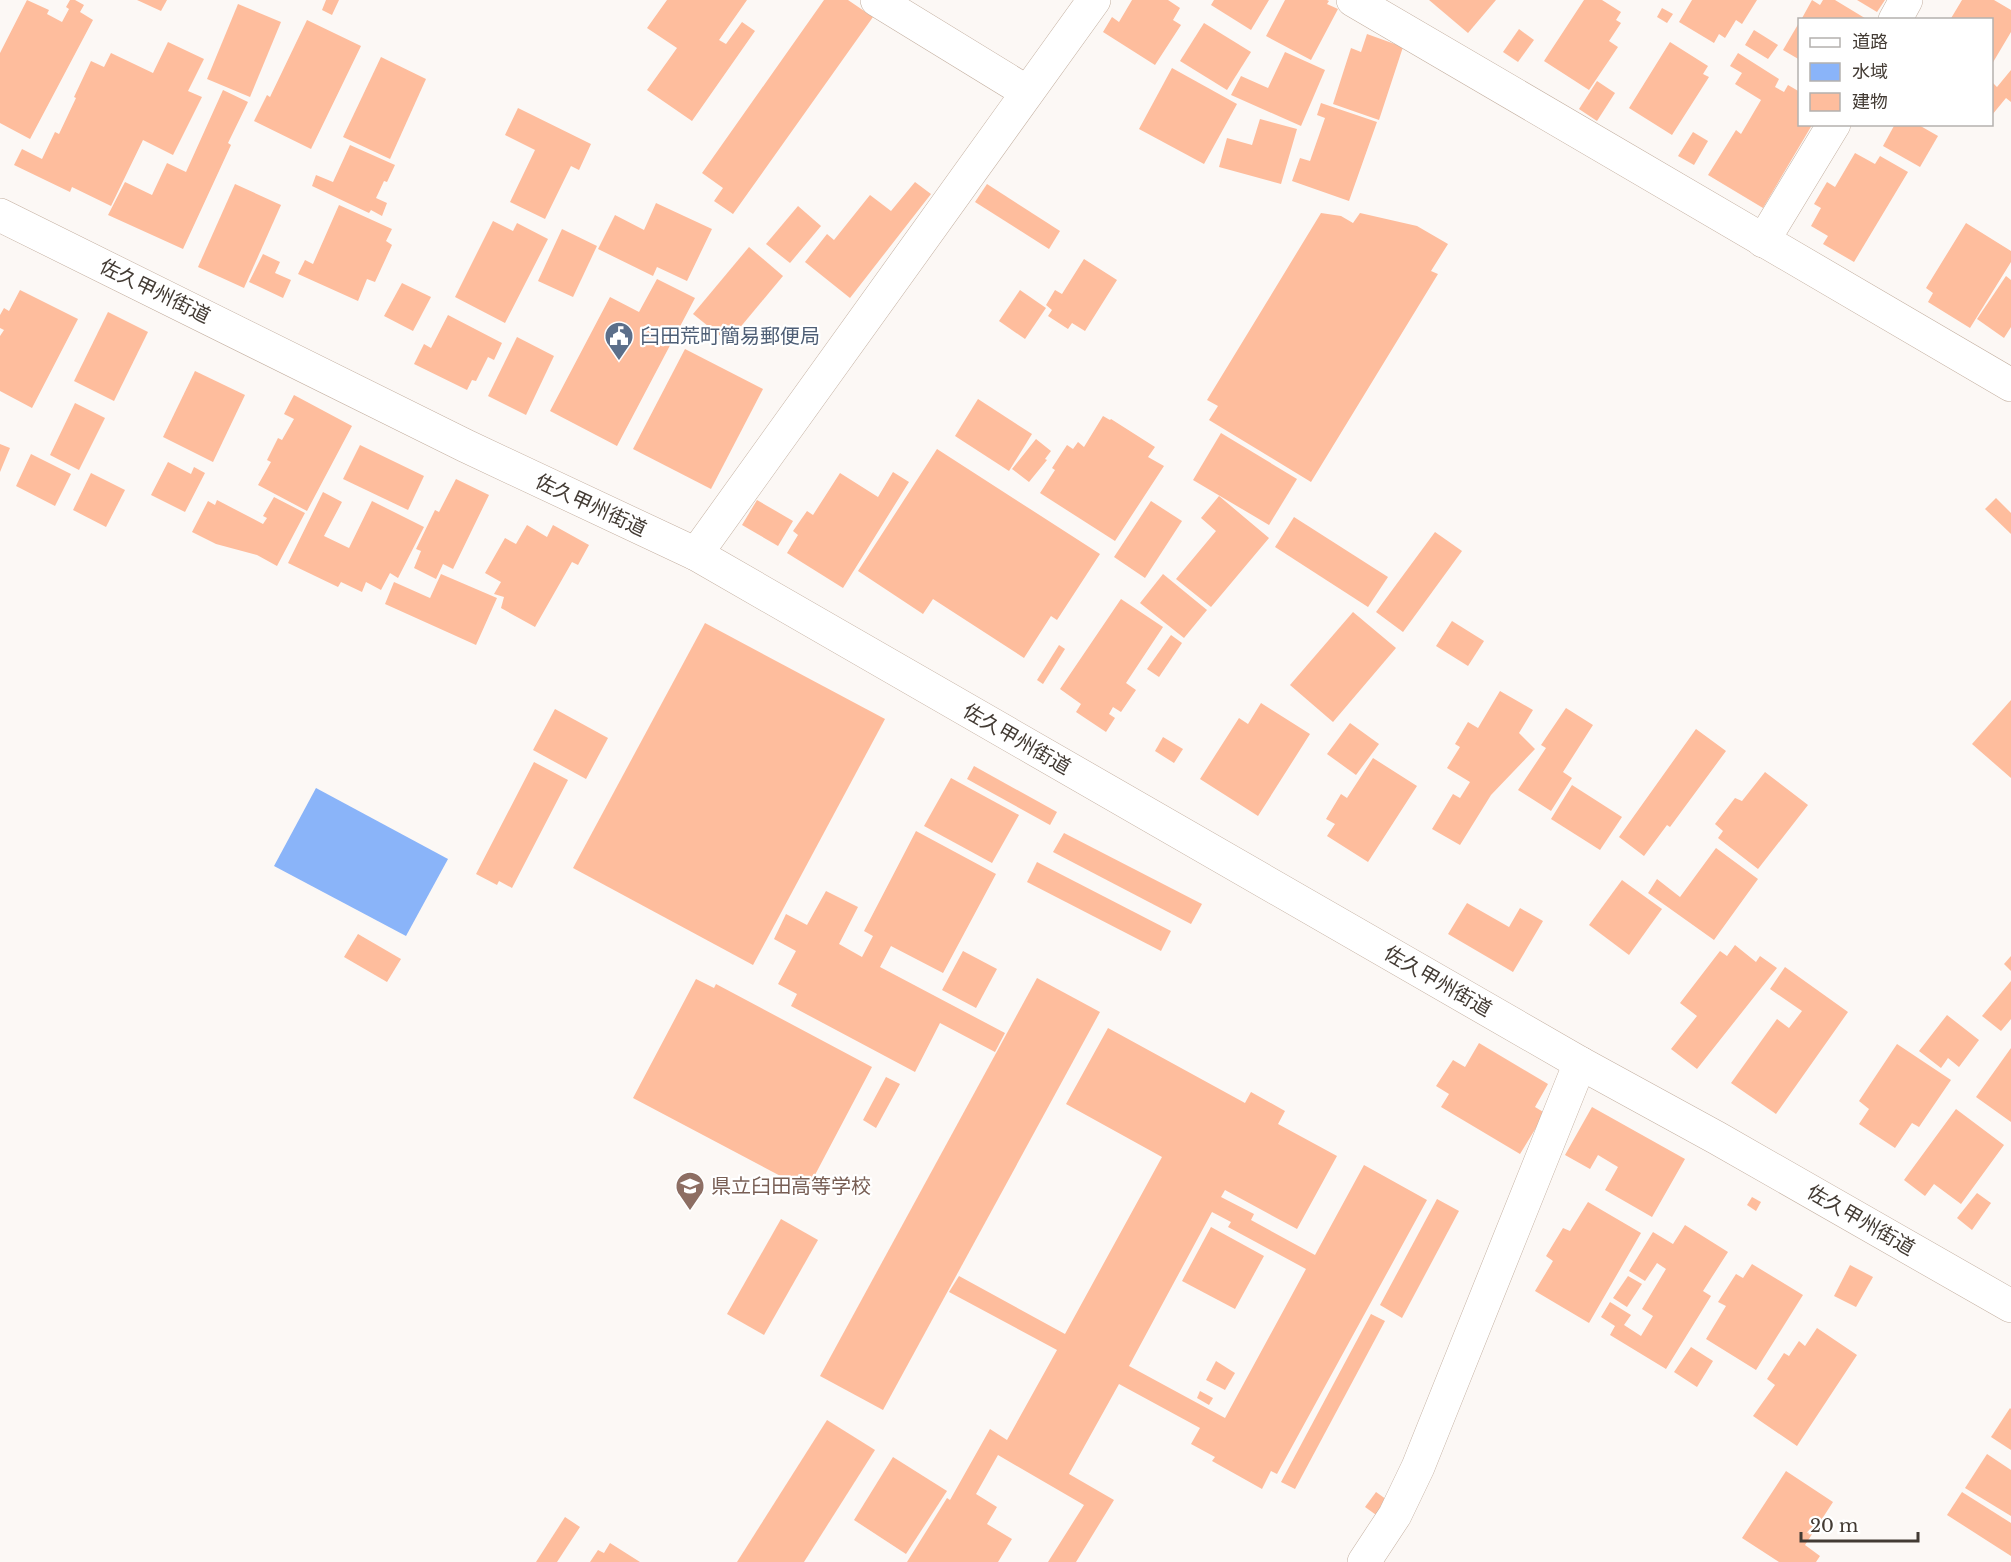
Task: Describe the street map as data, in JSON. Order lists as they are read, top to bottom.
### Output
{
  "streets": {
    "street": ["佐久甲州街道"]
  },
  "places": {
    "public building": ["臼田荒町簡易郵便局"],
    "school or university": ["県立臼田高等学校"]
  },
  "legend": ["道路", "水域", "建物"],
  "scale_bar": "20 m"
}
